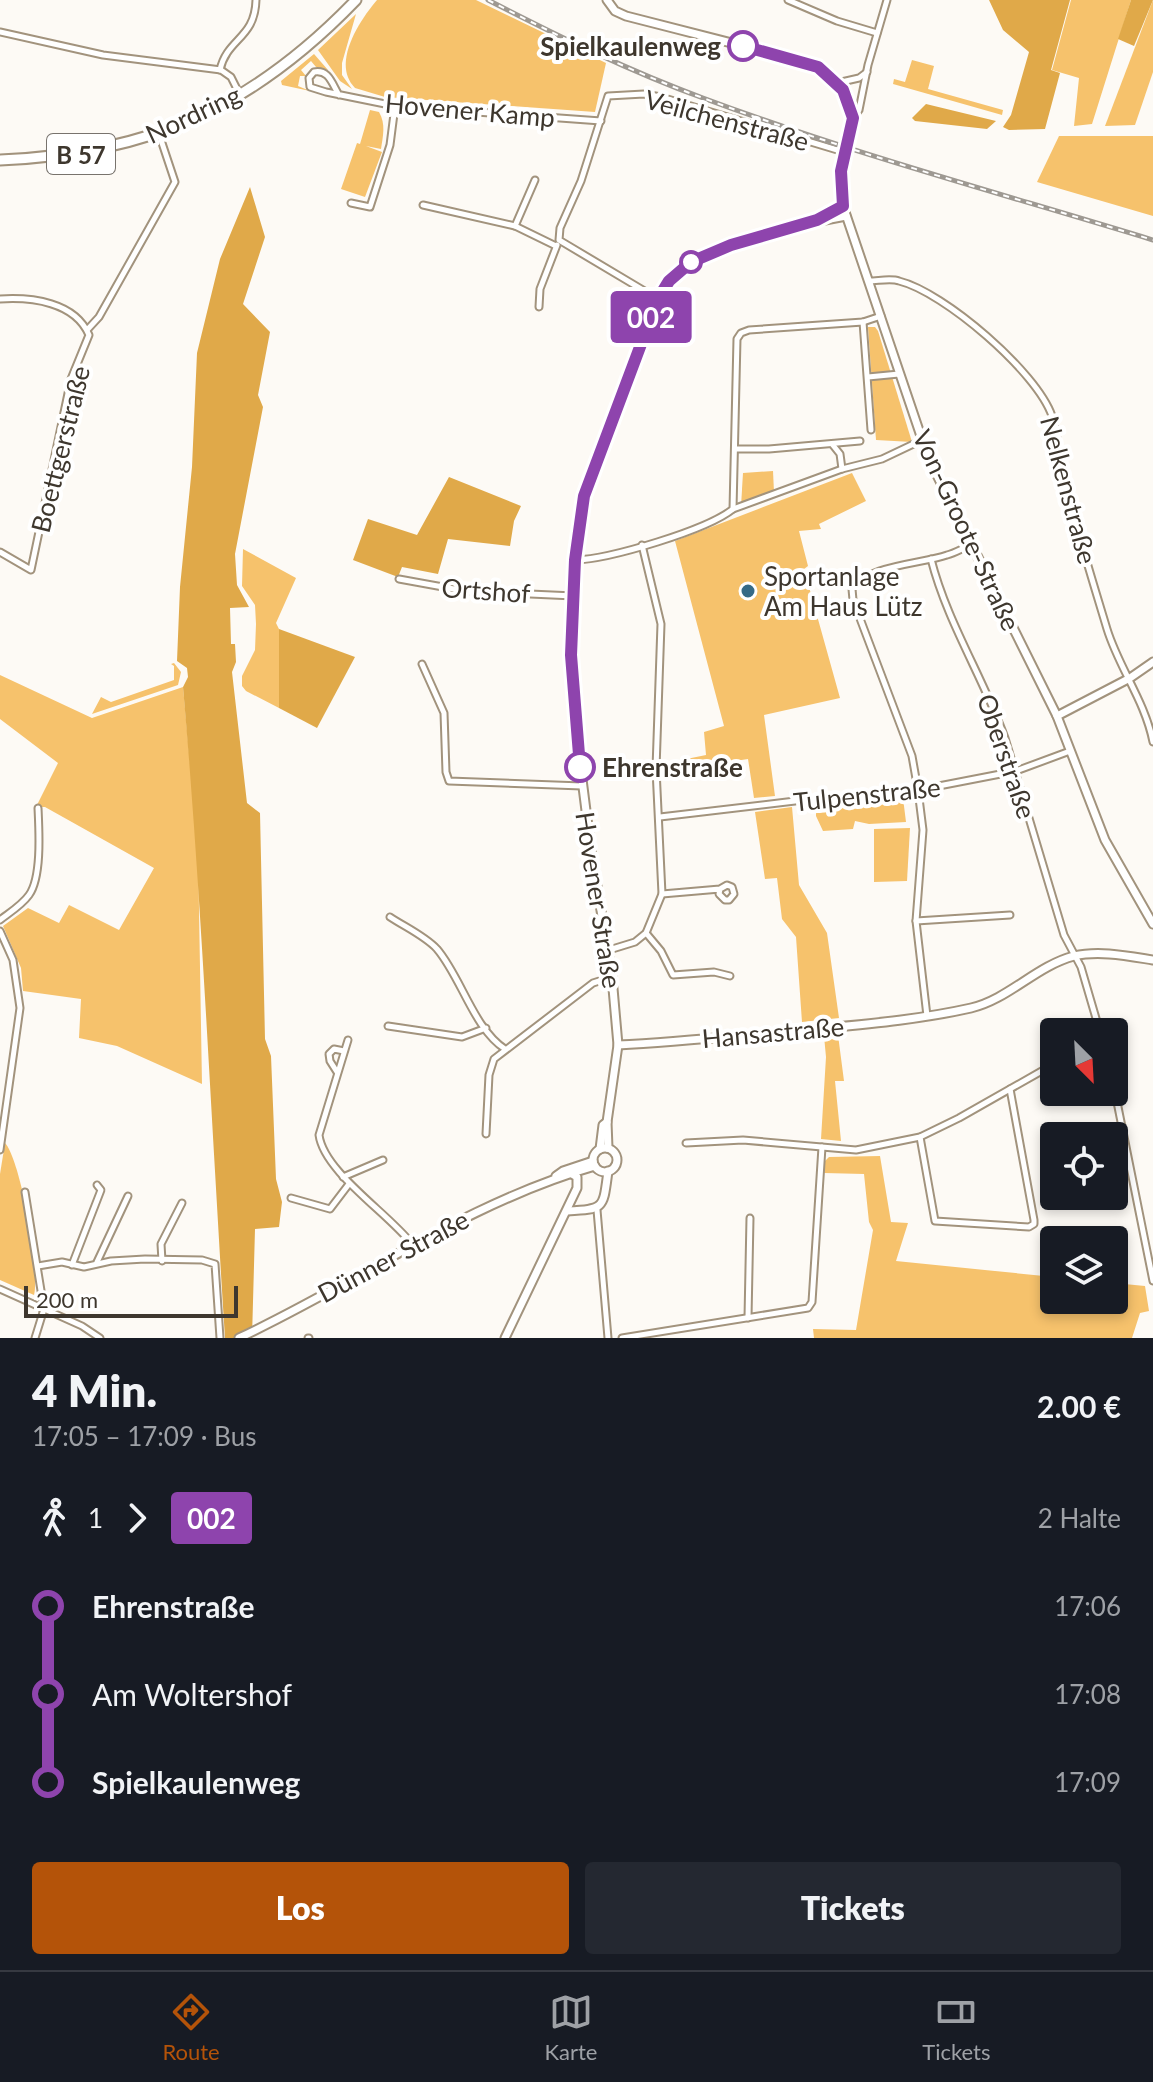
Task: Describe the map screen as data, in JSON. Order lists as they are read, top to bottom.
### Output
{
  "streets": {
    "main road": ["Nordring", "B 57"],
    "street": [
      "Hovener Kamp",
      "Veilchenstraße",
      "Boettgerstraße",
      "Nelkenstraße",
      "Von-Groote-Straße",
      "Ortshof",
      "Oberstraße",
      "Tulpenstraße",
      "Hovener Straße",
      "Hansastraße",
      "Dünner Straße"
    ]
  },
  "crossings": [
    ["Hovener Kamp", "Veilchenstraße"],
    ["Nordring", "Boettgerstraße"],
    ["Veilchenstraße", "Von-Groote-Straße"],
    ["Nelkenstraße", "Von-Groote-Straße"],
    ["Von-Groote-Straße", "Tulpenstraße"],
    ["Von-Groote-Straße", "Hovener Straße"],
    ["Ortshof", "Hovener Straße"],
    ["Oberstraße", "Tulpenstraße"],
    ["Oberstraße", "Hansastraße"],
    ["Hovener Straße", "Hansastraße"]
  ],
  "places": ["Spielkaulenweg", "Sportanlage Am Haus Lütz", "Ehrenstraße"],
  "lines": ["bus line 002"],
  "scale_bar": "200 m",
  "north": "bottom right",
  "page": {
    "on_map": "002",
    "scale": "200 m",
    "heading": ["4 Min.", "17:05 – 17:09 · Bus", "2.00 €"],
    "legs": ["1", "002", "2 Halte"],
    "list": [
      {
        "name": "Ehrenstraße",
        "value": "17:06"
      },
      {
        "name": "Am Woltershof",
        "value": "17:08"
      },
      {
        "name": "Spielkaulenweg",
        "value": "17:09"
      }
    ],
    "buttons": ["Los", "Tickets"],
    "tabs": ["Route", "Karte", "Tickets"]
  }
}
